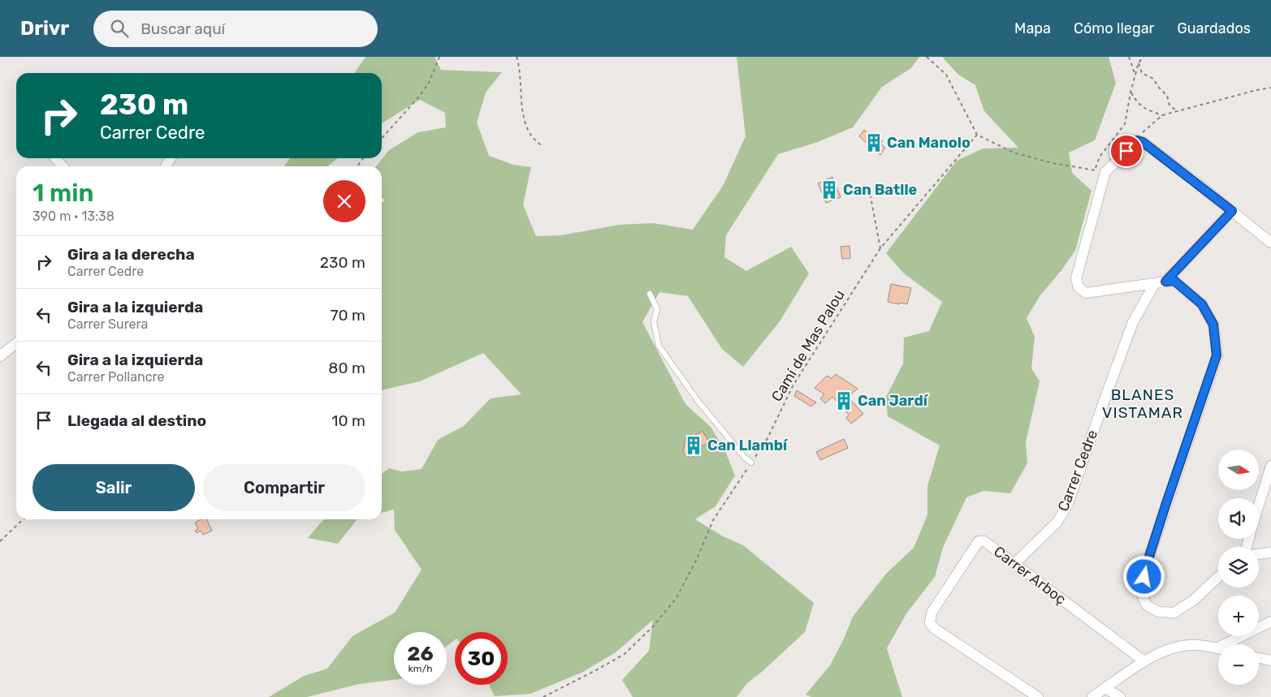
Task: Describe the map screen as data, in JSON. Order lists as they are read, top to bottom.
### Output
{
  "streets": {
    "street": ["Carrer Cedre", "Carrer Arboç"],
    "path": ["Camí de Mas Palou"]
  },
  "crossings": [
    ["Carrer Cedre", "Carrer Arboç"]
  ],
  "districts": ["BLANES VISTAMAR"],
  "places": {
    "building": [
      "Can Manolo",
      "Can Batlle",
      "Can Jardí",
      "Can Llambí"
    ]
  },
  "north": "right",
  "page": {
    "header": "Drivr",
    "search": "Buscar aquí",
    "nav": ["Mapa", "Cómo llegar", "Guardados"],
    "turn": ["230 m", "Carrer Cedre"],
    "heading": ["1 min", "390 m · 13:38"],
    "list": [
      {
        "name": "Gira a la derecha",
        "note": "Carrer Cedre",
        "value": "230 m"
      },
      {
        "name": "Gira a la izquierda",
        "note": "Carrer Surera",
        "value": "70 m"
      },
      {
        "name": "Gira a la izquierda",
        "note": "Carrer Pollancre",
        "value": "80 m"
      },
      {
        "name": "Llegada al destino",
        "value": "10 m"
      }
    ],
    "map_buttons": ["+", "−"],
    "buttons": ["Salir", "Compartir"],
    "speed": "26 km/h",
    "limit": "30"
  }
}
